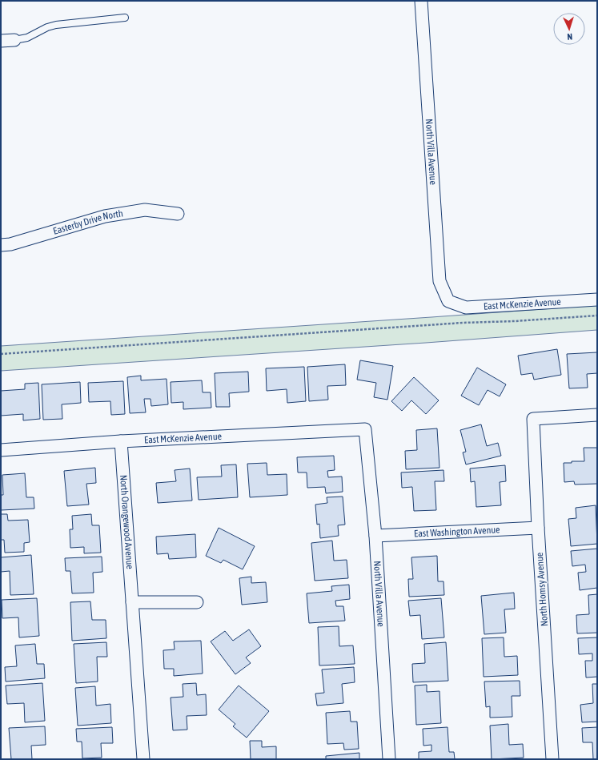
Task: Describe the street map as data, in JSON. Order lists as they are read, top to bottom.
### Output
{
  "streets": {
    "street": [
      "North Villa Avenue",
      "Easterby Drive North",
      "East McKenzie Avenue",
      "North Orangewood Avenue",
      "East Washington Avenue",
      "North Homsy Avenue"
    ]
  },
  "crossings": [
    ["North Villa Avenue", "East McKenzie Avenue"],
    ["North Villa Avenue", "East Washington Avenue"],
    ["East McKenzie Avenue", "North Orangewood Avenue"],
    ["East Washington Avenue", "North Homsy Avenue"]
  ],
  "north": "bottom"
}
